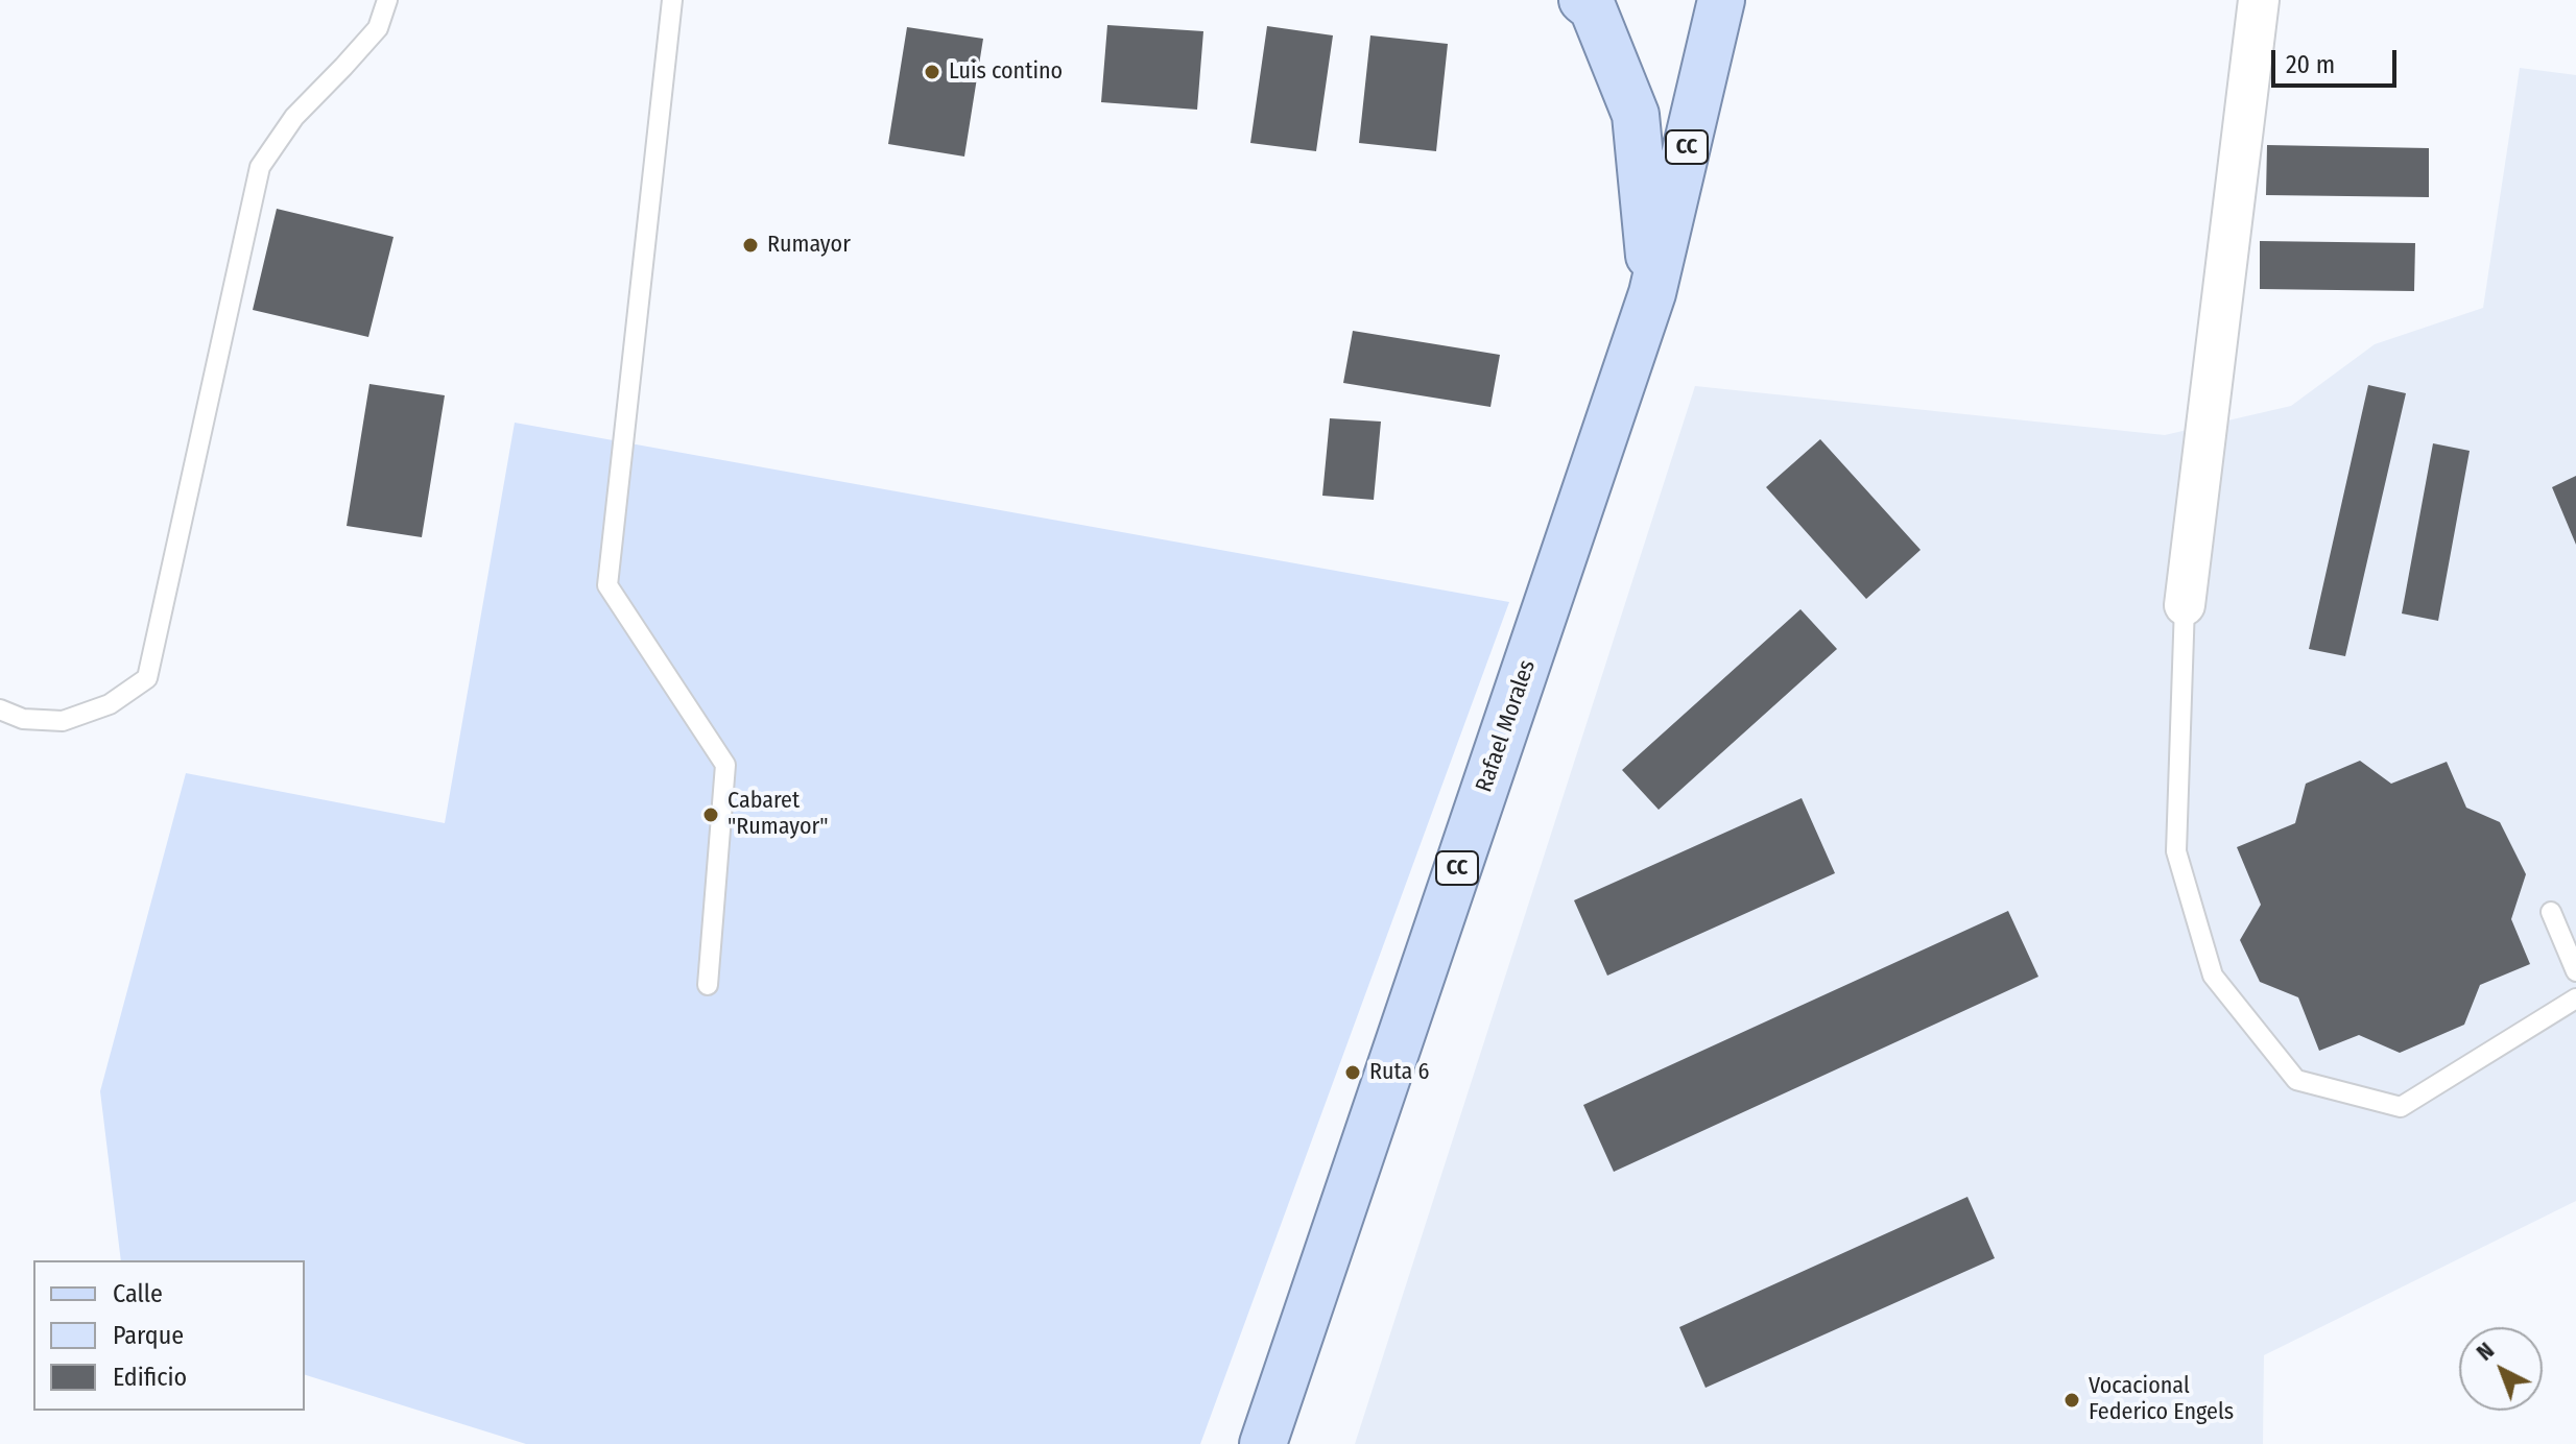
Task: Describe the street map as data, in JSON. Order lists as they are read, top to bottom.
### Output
{
  "streets": {
    "main road": ["CC", "Rafael Morales"]
  },
  "places": [
    "Luis contino",
    "Rumayor",
    "Cabaret \"Rumayor\"",
    "Ruta 6",
    "Vocacional Federico Engels"
  ],
  "legend": ["Calle", "Parque", "Edificio"],
  "scale_bar": "20 m",
  "north": "top left"
}
